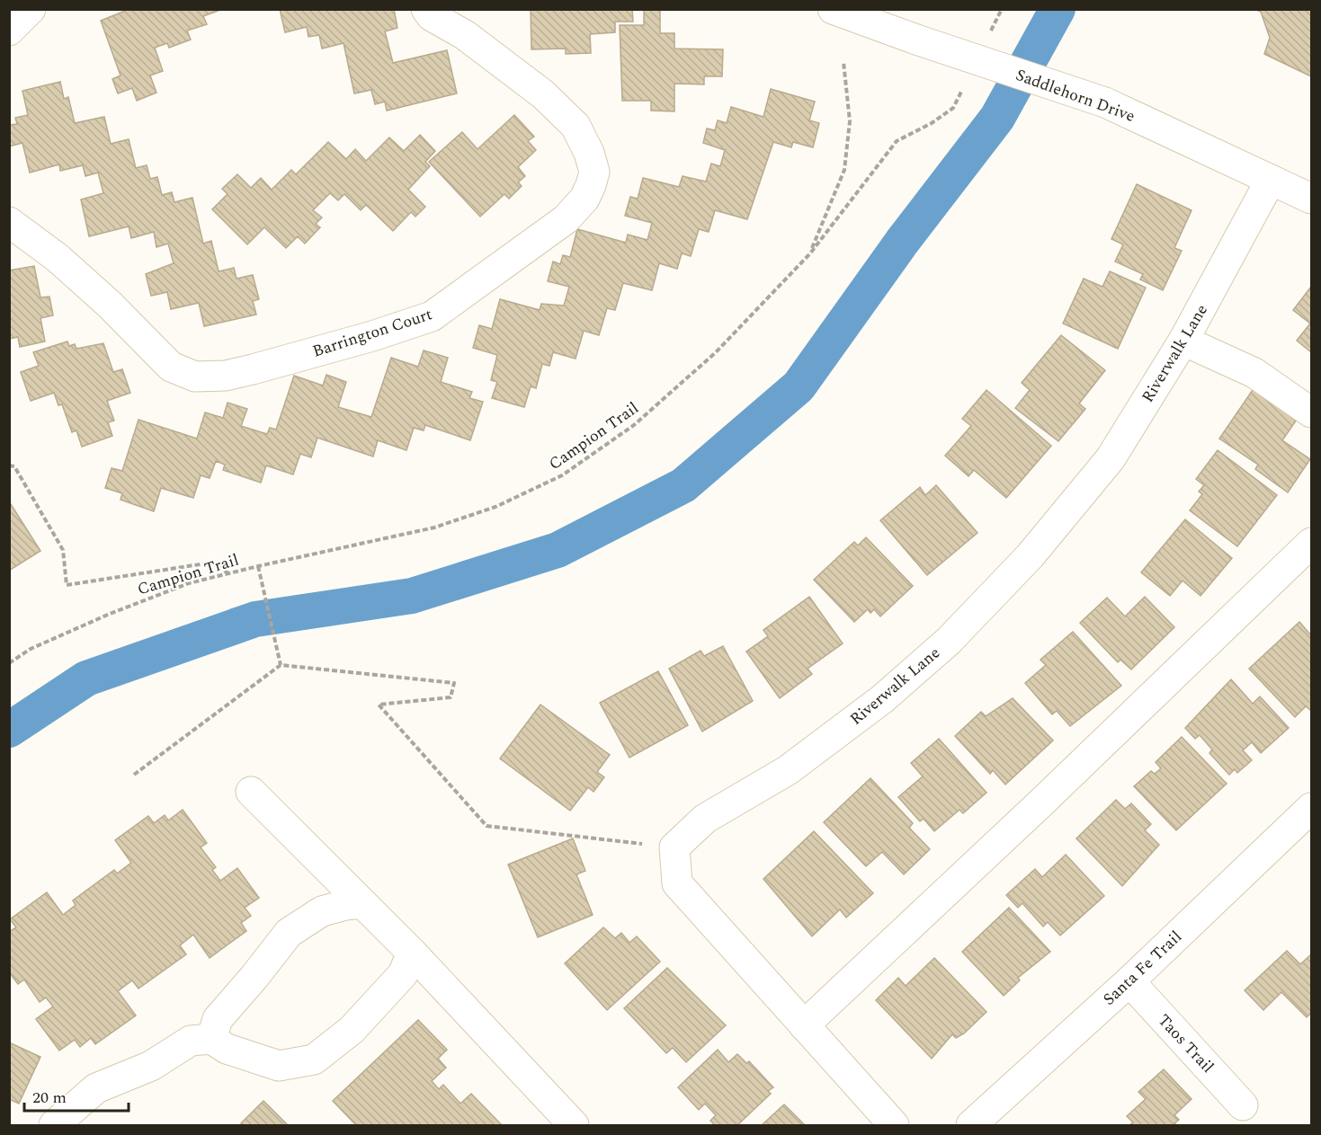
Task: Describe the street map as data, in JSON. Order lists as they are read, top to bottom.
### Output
{
  "streets": {
    "street": [
      "Saddlehorn Drive",
      "Barrington Court",
      "Riverwalk Lane",
      "Santa Fe Trail",
      "Taos Trail"
    ],
    "path": ["Campion Trail"]
  },
  "crossings": [
    ["Saddlehorn Drive", "Riverwalk Lane"],
    ["Santa Fe Trail", "Taos Trail"]
  ],
  "scale_bar": "20 m"
}
